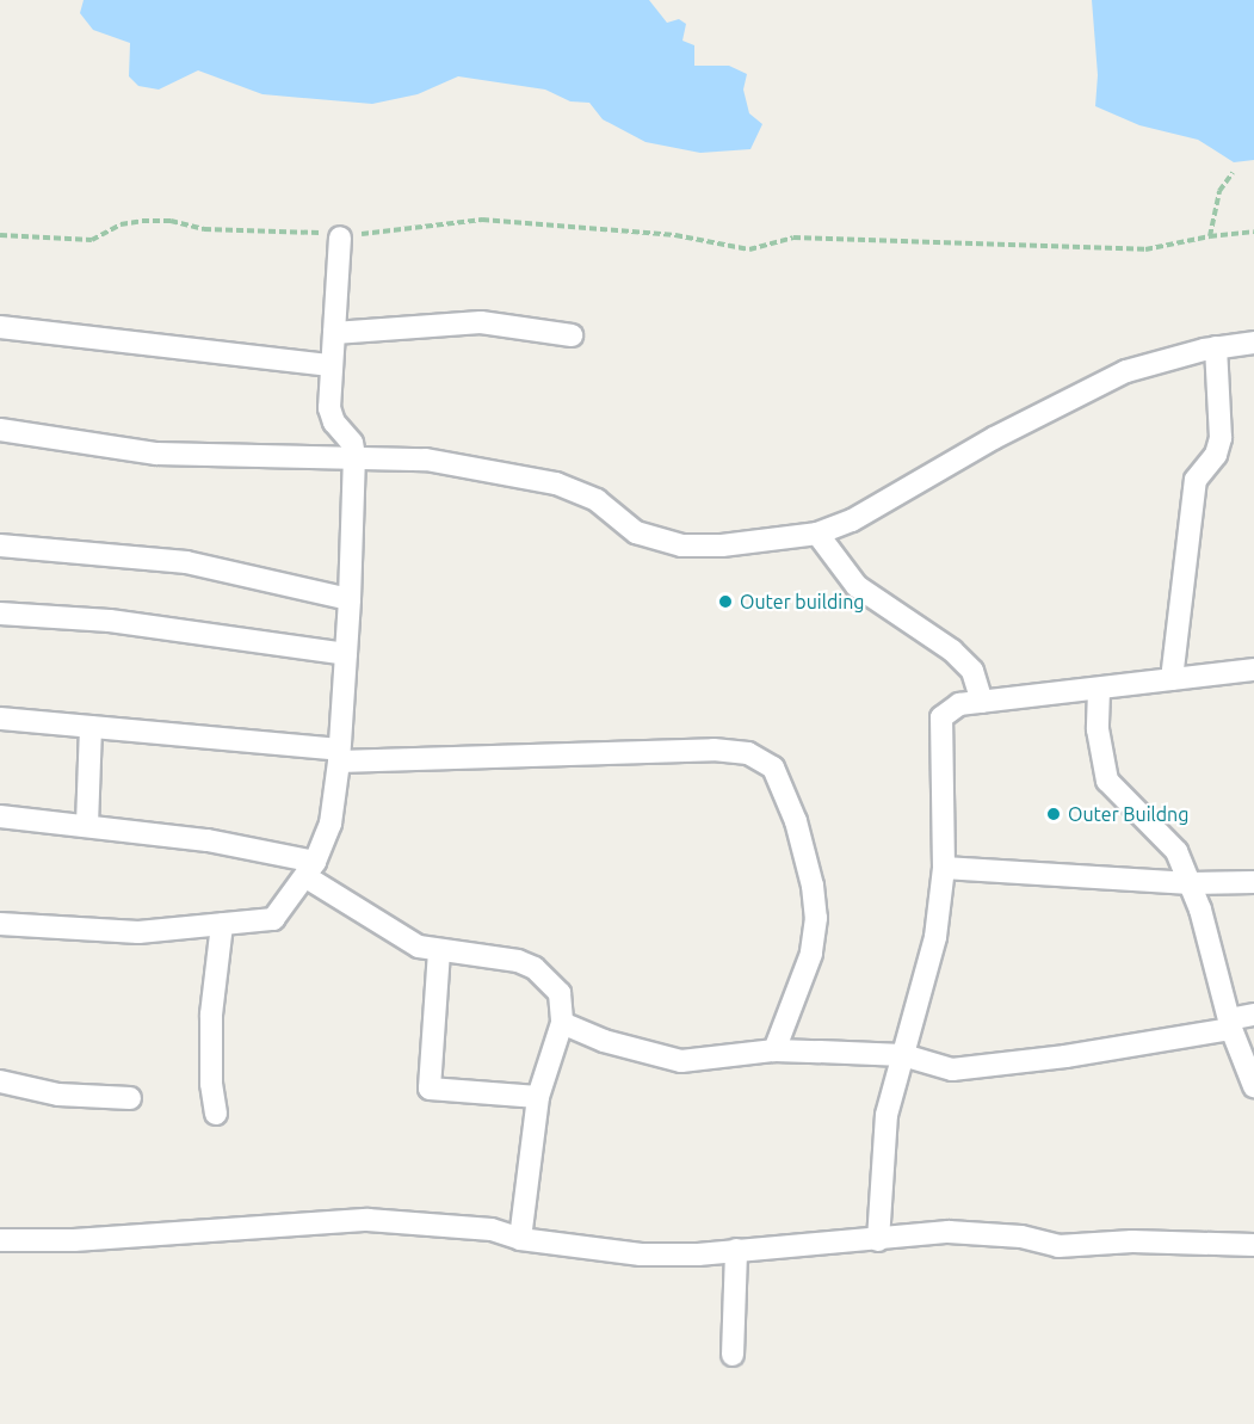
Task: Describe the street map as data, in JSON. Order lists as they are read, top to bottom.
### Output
{
  "places": ["Outer building", "Outer Buildng"]
}
